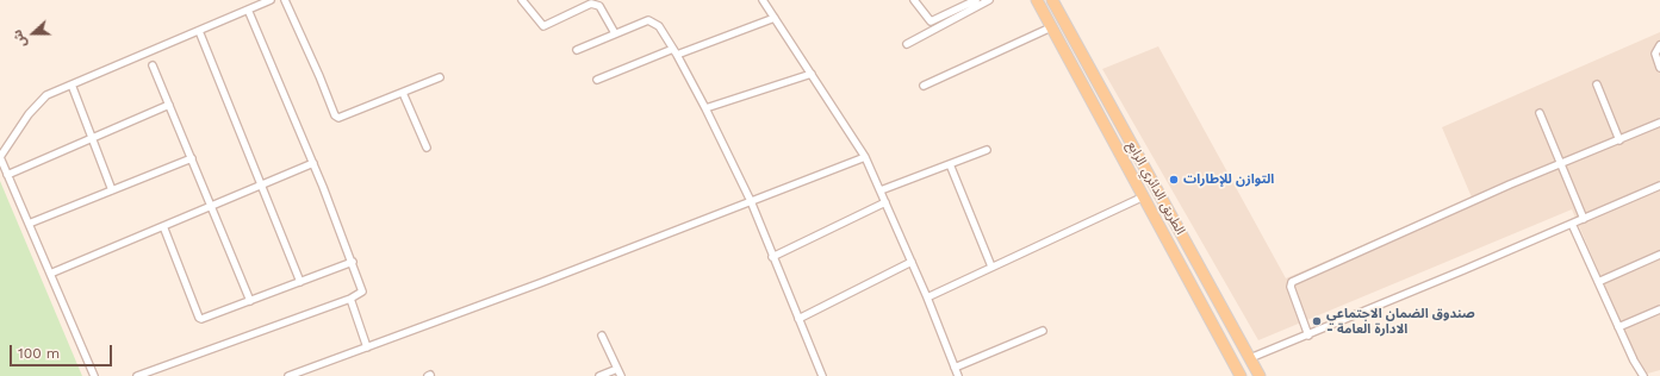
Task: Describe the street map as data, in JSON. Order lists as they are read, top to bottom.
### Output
{
  "streets": {
    "main road": ["الطريق الدائري الرابع"]
  },
  "places": ["التوازن للإطارات", "صندوق الضمان الاجتماعي - الادارة العامة"],
  "scale_bar": "100 m",
  "north": "left"
}
